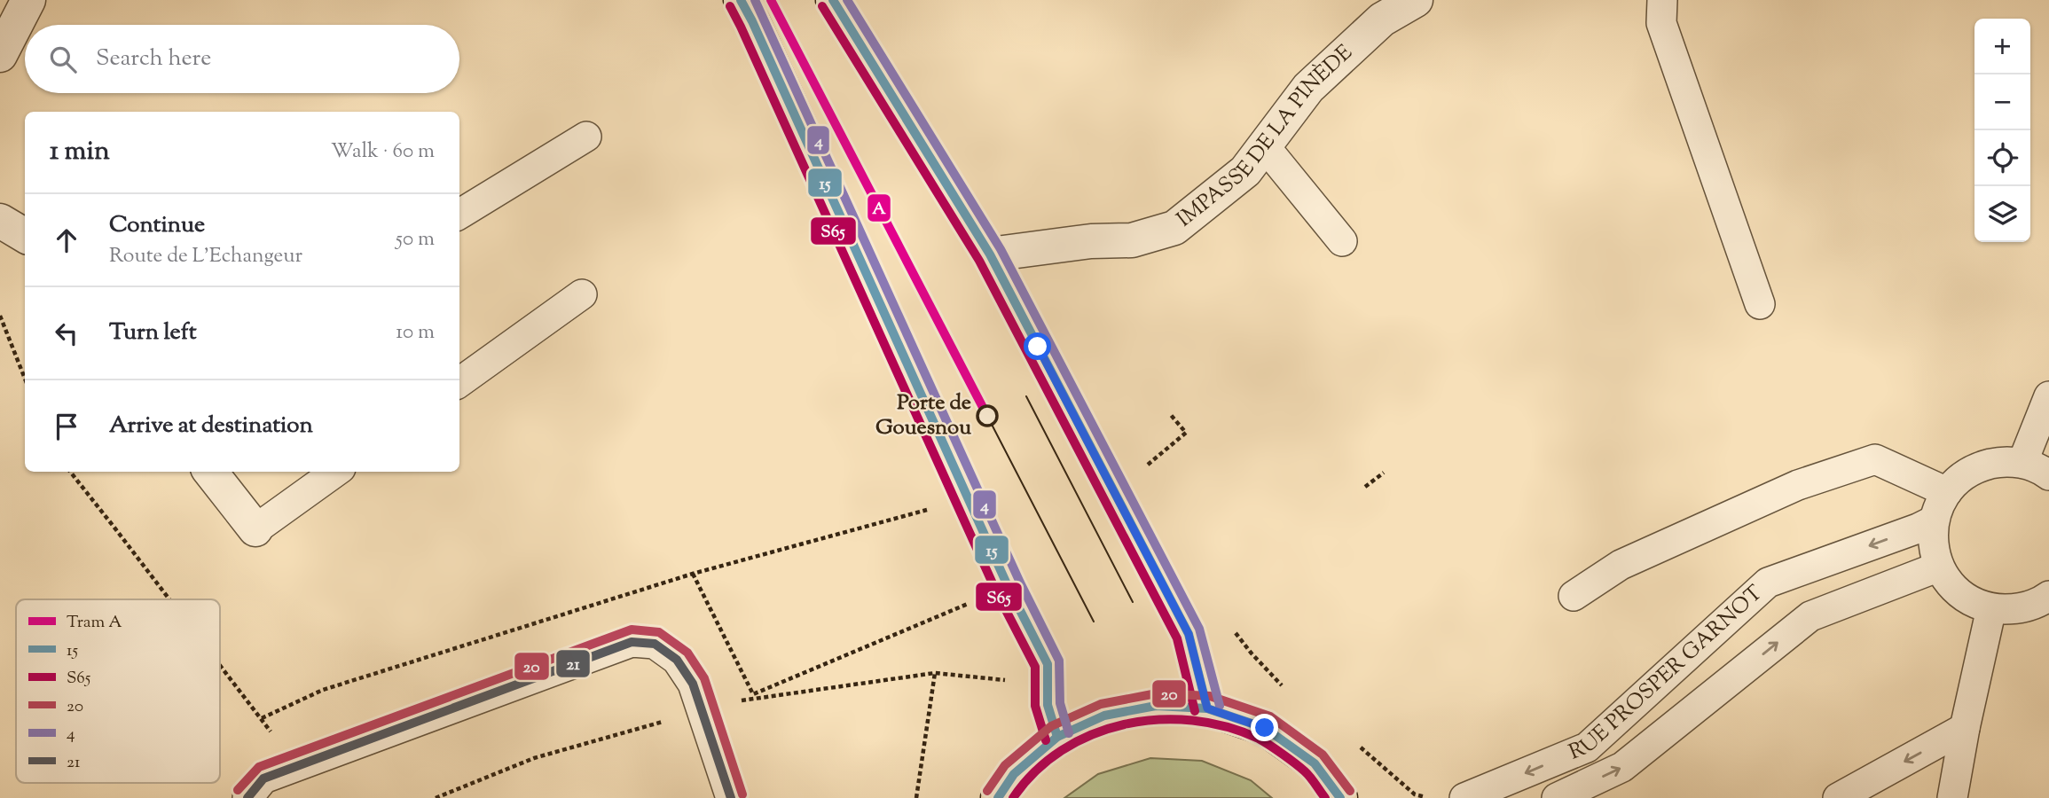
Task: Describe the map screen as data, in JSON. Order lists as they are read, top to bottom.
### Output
{
  "streets": {
    "main road": ["IMPASSE DE LA PINÈDE"],
    "lane": ["RUE PROSPER GARNOT"]
  },
  "places": ["Porte de Gouesnou"],
  "lines": [
    "tram line A",
    "transit line 15",
    "transit line 4",
    "transit line S65",
    "transit line 20",
    "transit line 21"
  ],
  "legend": [
    "Tram A",
    "15",
    "S65",
    "20",
    "4",
    "21"
  ],
  "page": {
    "map_buttons": ["+", "−"],
    "search": "Search here",
    "heading": ["1 min", "Walk · 60 m"],
    "list": [
      ["Continue", "Route de L'Echangeur", "50 m"],
      ["Turn left", "10 m"],
      "Arrive at destination"
    ]
  }
}
